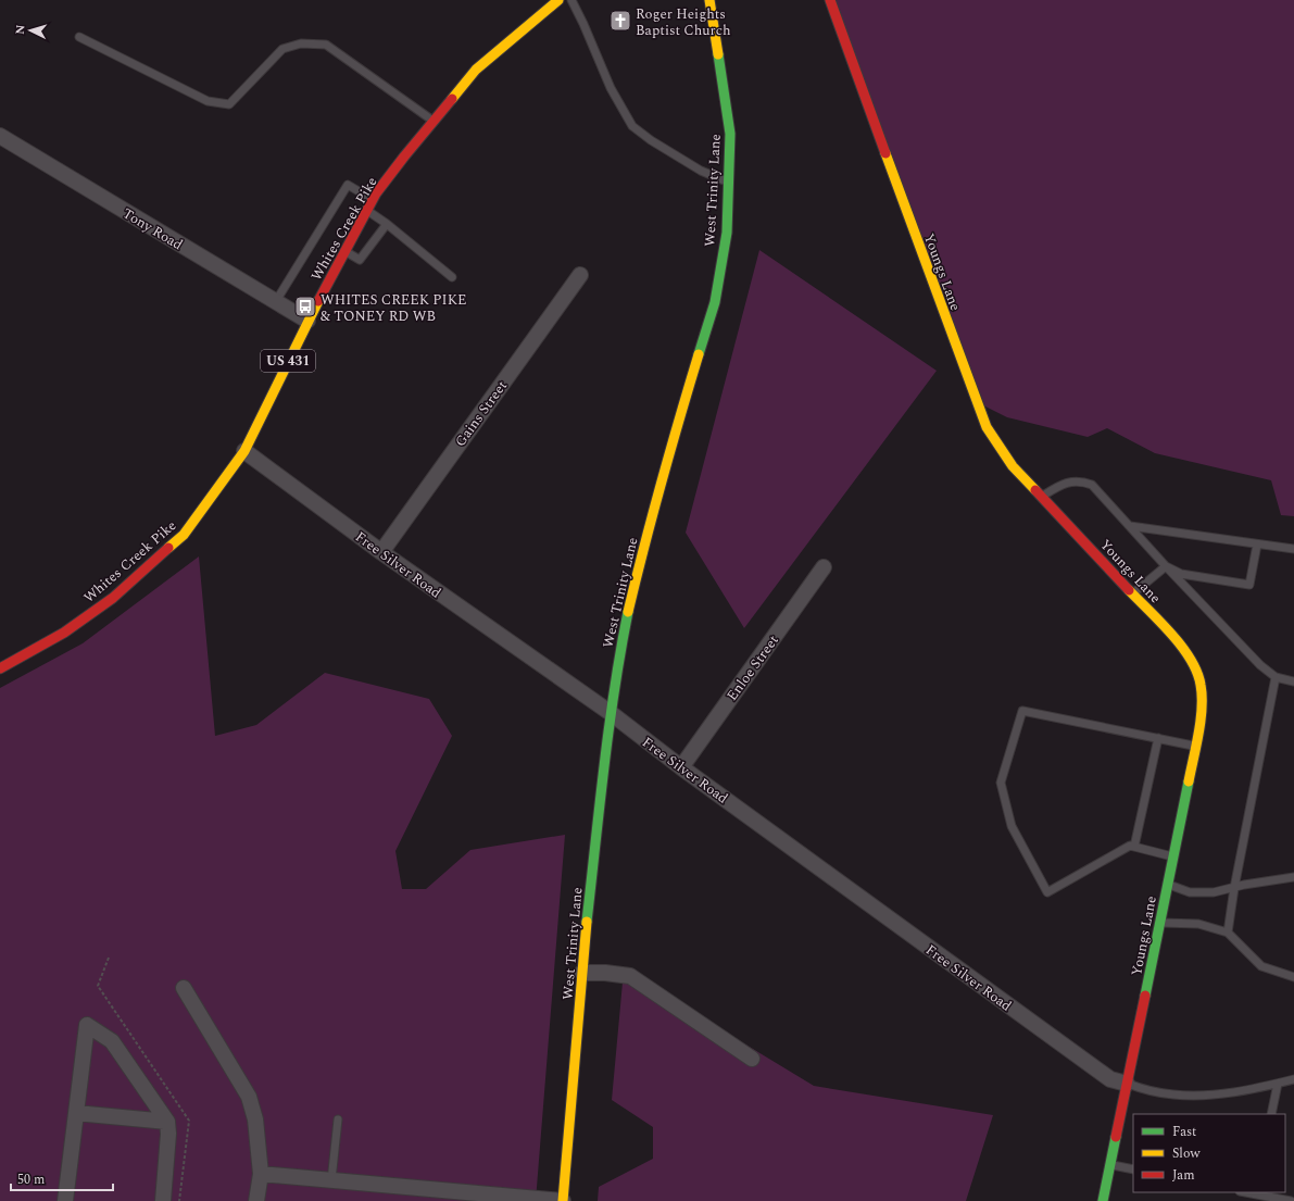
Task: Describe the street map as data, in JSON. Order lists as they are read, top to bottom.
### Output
{
  "streets": {
    "main road": [
      "West Trinity Lane",
      "Whites Creek Pike",
      "Youngs Lane",
      "US 431"
    ],
    "street": [
      "Tony Road",
      "Gains Street",
      "Free Silver Road",
      "Enloe Street"
    ]
  },
  "crossings": [
    ["West Trinity Lane", "Free Silver Road"],
    ["Tony Road", "Whites Creek Pike"],
    ["Whites Creek Pike", "Free Silver Road"],
    ["Youngs Lane", "Free Silver Road"],
    ["Gains Street", "Free Silver Road"],
    ["Free Silver Road", "Enloe Street"]
  ],
  "places": {
    "church": ["Roger Heights Baptist Church"],
    "bus stop": ["WHITES CREEK PIKE & TONEY RD WB"]
  },
  "legend": ["Fast", "Slow", "Jam"],
  "scale_bar": "50 m",
  "north": "left"
}
